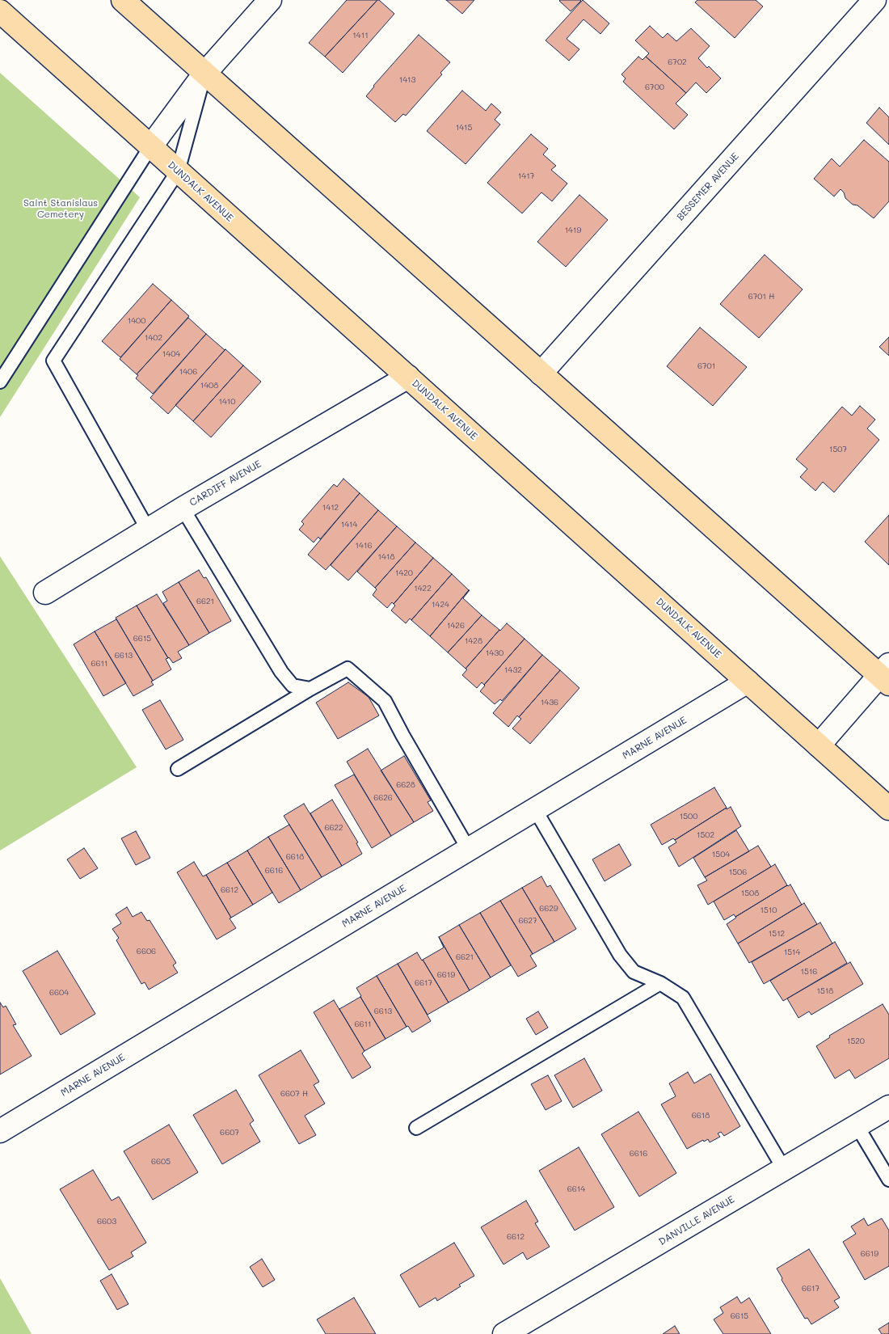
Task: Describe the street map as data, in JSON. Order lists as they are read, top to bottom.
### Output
{
  "streets": {
    "main road": ["DUNDALK AVENUE"],
    "street": [
      "BESSEMER AVENUE",
      "CARDIFF AVENUE",
      "MARNE AVENUE",
      "DANVILLE AVENUE"
    ]
  },
  "crossings": [
    ["DUNDALK AVENUE", "CARDIFF AVENUE"],
    ["DUNDALK AVENUE", "MARNE AVENUE"]
  ],
  "parks": ["Saint Stanislaus Cemetery"],
  "house_numbers": [
    "1411",
    "6702",
    "1413",
    "6700",
    "1415",
    "1417",
    "1419",
    "6701 H",
    "1400",
    "1402",
    "1404",
    "6701",
    "1406",
    "1408",
    "1410",
    "1507",
    "1412",
    "1414",
    "1416",
    "1418",
    "1420",
    "1422",
    "6621",
    "1424",
    "1426",
    "6615",
    "1428",
    "1430",
    "6613",
    "6611",
    "1432",
    "1436",
    "6628",
    "6626",
    "1500",
    "6622",
    "1502",
    "1504",
    "6618",
    "6616",
    "1506",
    "6612",
    "1508",
    "6629",
    "1510",
    "6627",
    "1512",
    "6606",
    "1514",
    "6621",
    "1516",
    "6619",
    "6617",
    "1518",
    "6604",
    "6613",
    "6611",
    "1520",
    "6607 H",
    "6618",
    "6607",
    "6616",
    "6605",
    "6614",
    "6603",
    "6612",
    "6619",
    "6617",
    "6615"
  ]
}
